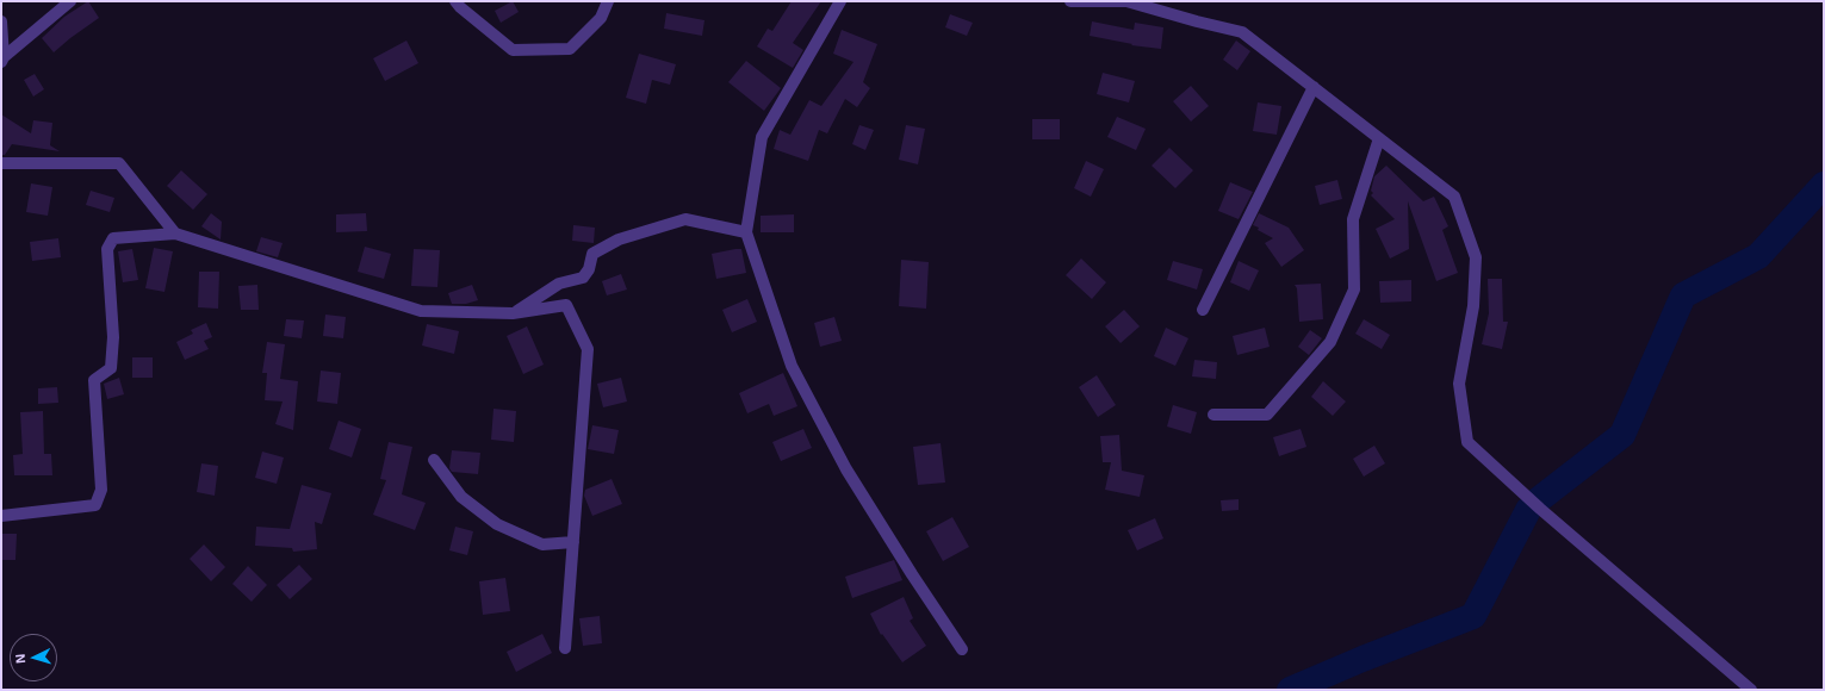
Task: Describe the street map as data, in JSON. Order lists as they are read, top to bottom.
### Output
{
  "north": "left"
}
